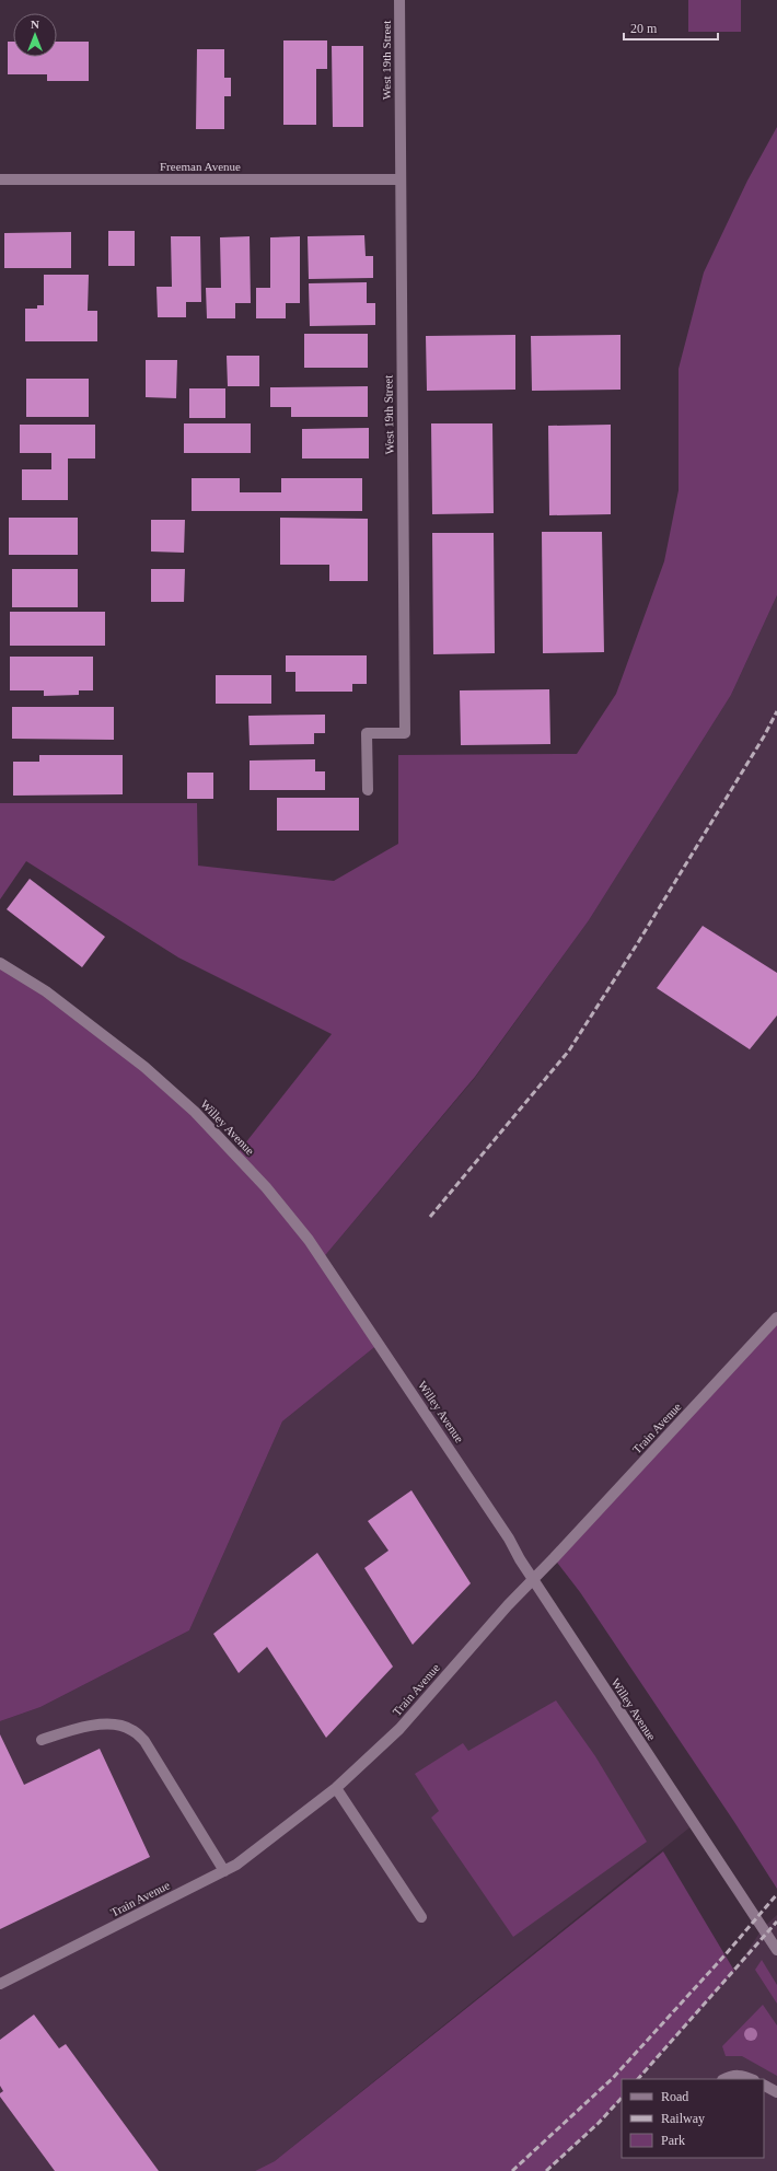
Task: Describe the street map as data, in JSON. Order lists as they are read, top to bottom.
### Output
{
  "streets": {
    "street": [
      "West 19th Street",
      "Freeman Avenue",
      "Willey Avenue",
      "Train Avenue"
    ]
  },
  "crossings": [
    ["West 19th Street", "Freeman Avenue"],
    ["Willey Avenue", "Train Avenue"]
  ],
  "legend": ["Road", "Railway", "Park"],
  "scale_bar": "20 m",
  "north": "top"
}
